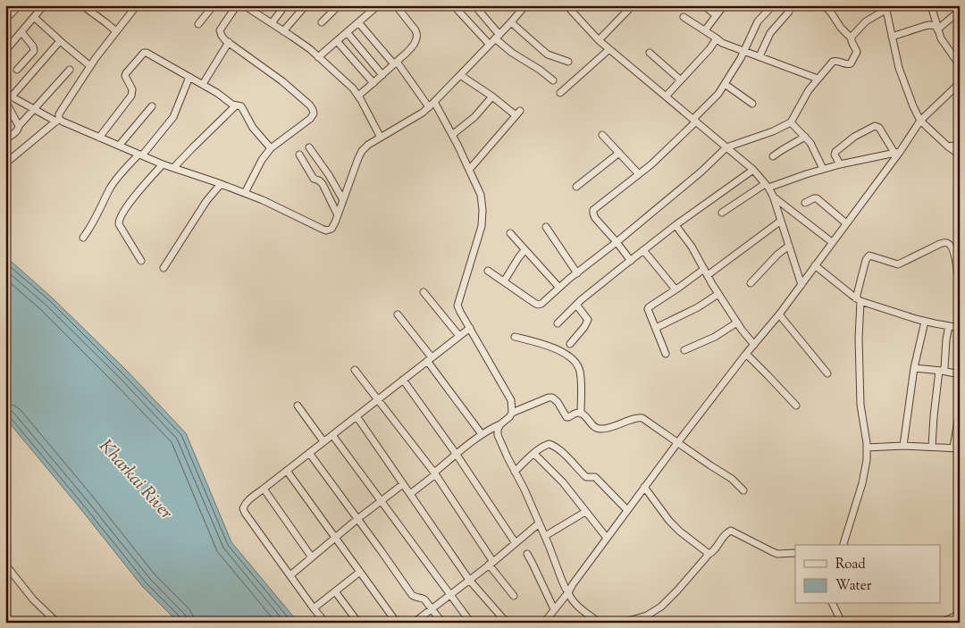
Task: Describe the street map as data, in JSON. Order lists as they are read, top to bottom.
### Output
{
  "water": ["Kharkai River"],
  "legend": ["Road", "Water"]
}
